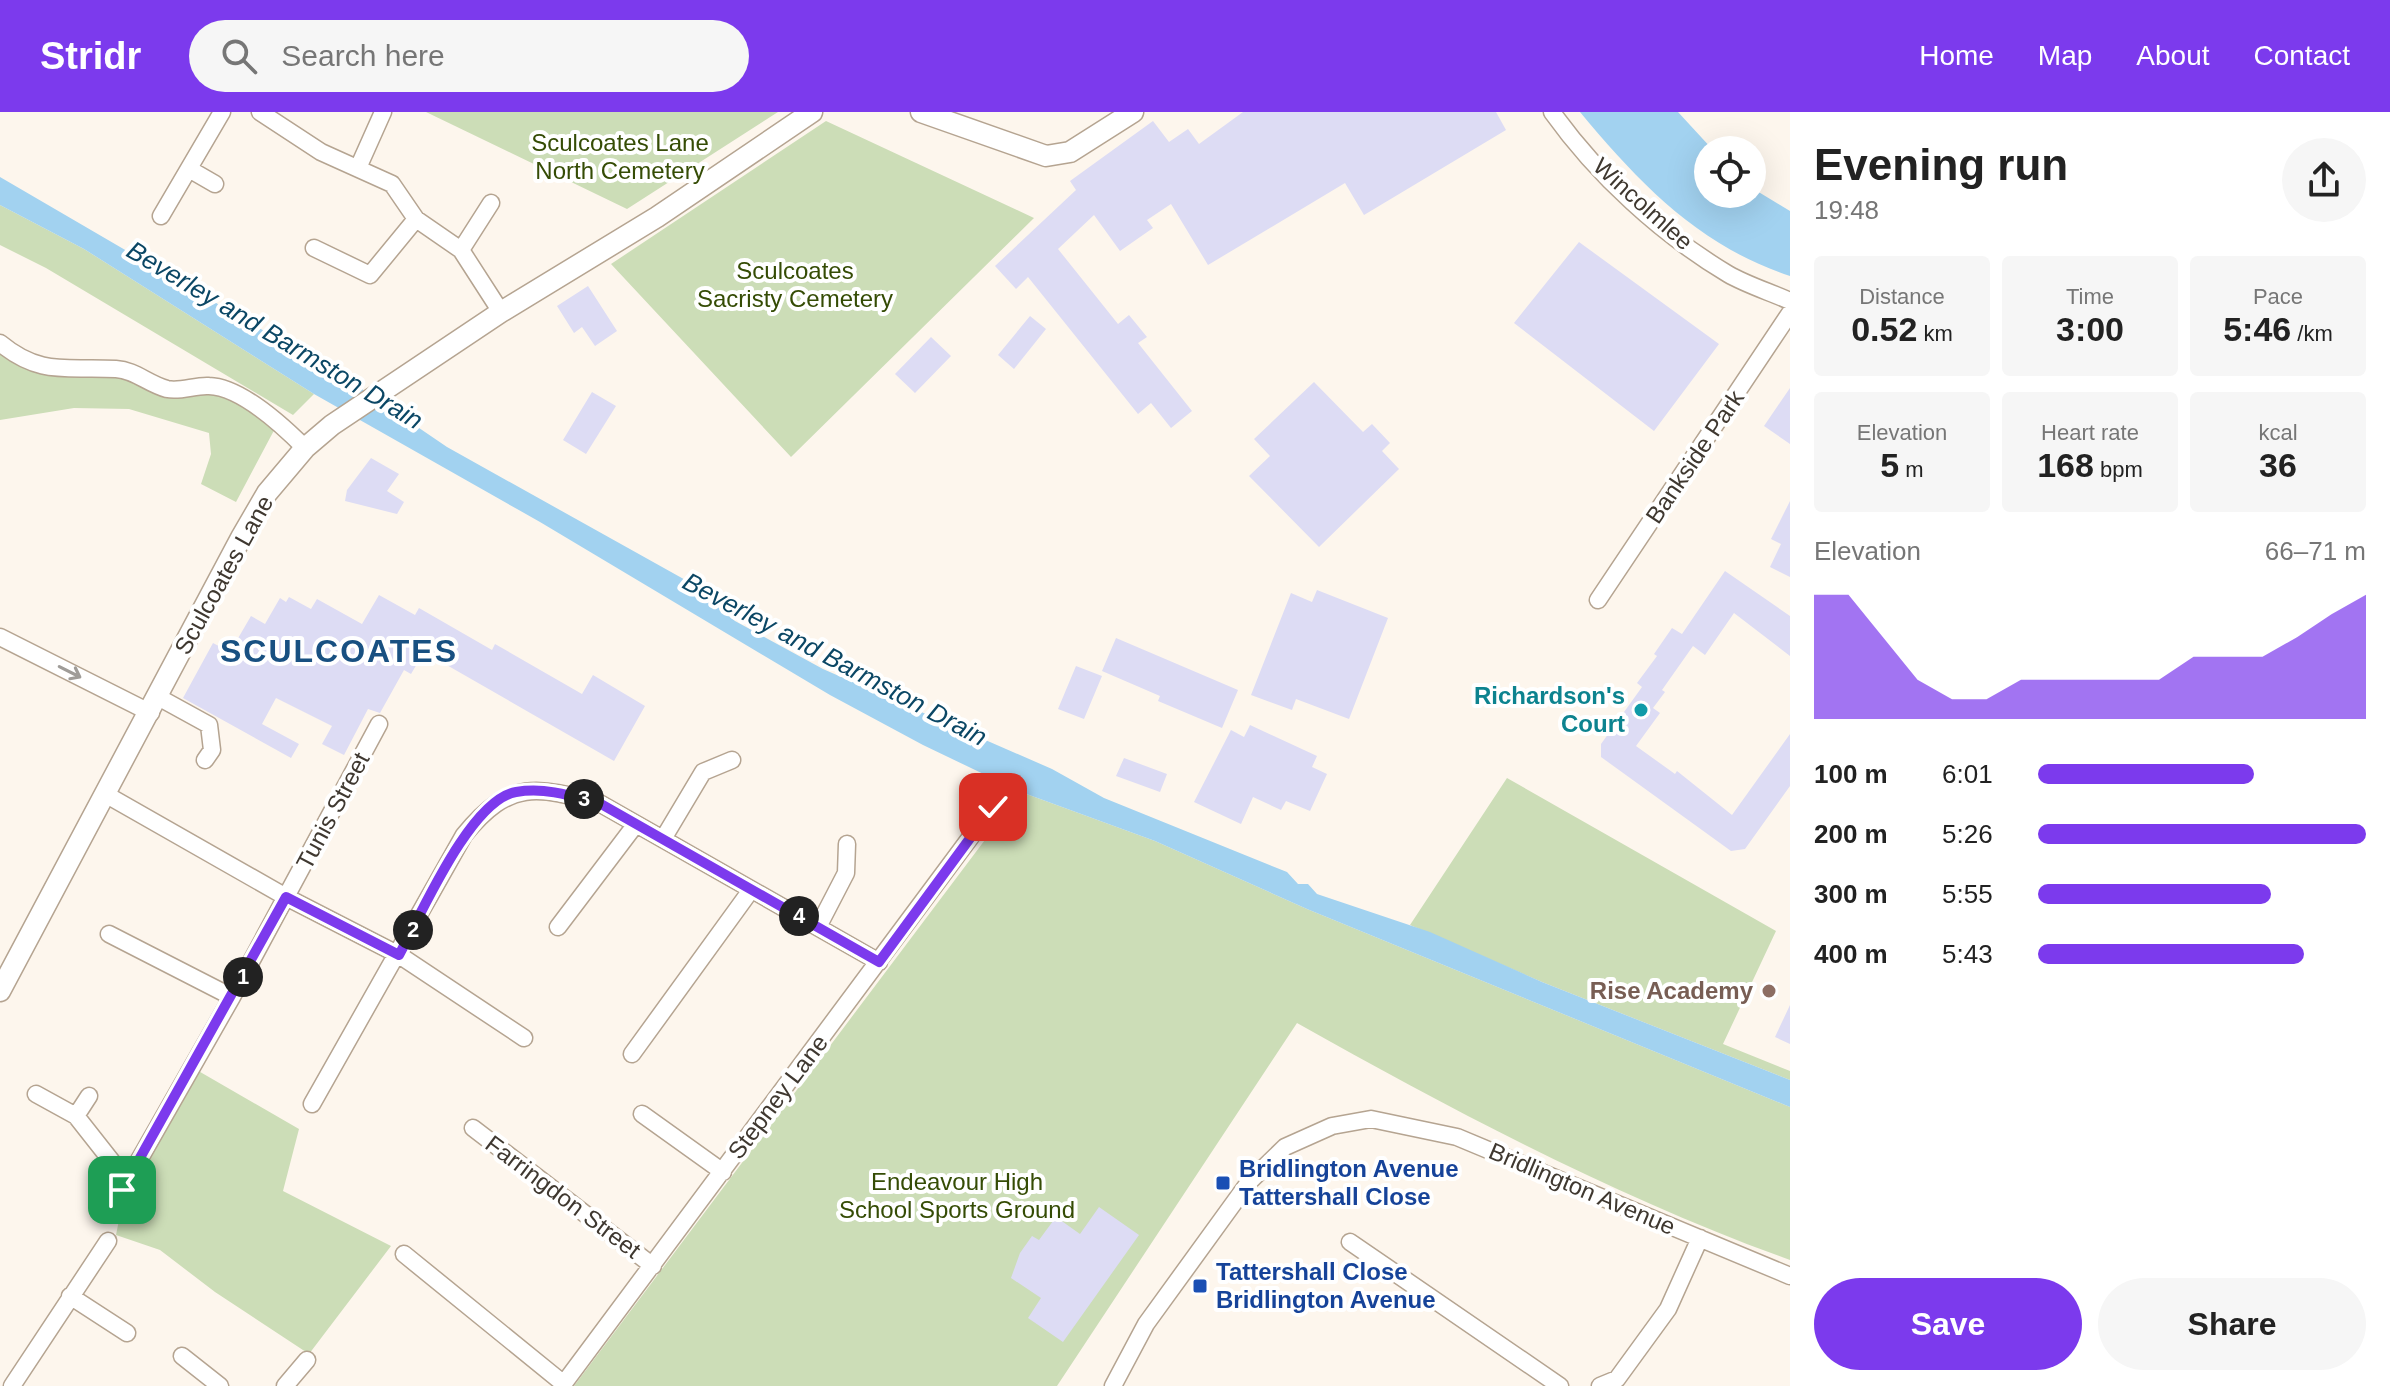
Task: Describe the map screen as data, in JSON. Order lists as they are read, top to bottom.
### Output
{
  "streets": {
    "street": [
      "Wincolmlee",
      "Bankside Park",
      "Sculcoates Lane",
      "Tunis Street",
      "Stepney Lane",
      "Bridlington Avenue",
      "Farringdon Street"
    ]
  },
  "crossings": [
    ["Stepney Lane", "Farringdon Street"]
  ],
  "districts": ["SCULCOATES"],
  "water": ["Beverley and Barmston Drain"],
  "parks": ["Sculcoates Lane North Cemetery", "Sculcoates Sacristy Cemetery", "Endeavour High School Sports Ground"],
  "places": {
    "other": ["Richardson's Court", "Rise Academy"],
    "transit": ["Bridlington Avenue Tattershall Close", "Tattershall Close Bridlington Avenue"]
  },
  "page": {
    "header": "Stridr",
    "search": "Search here",
    "nav": [
      "Home",
      "Map",
      "About",
      "Contact"
    ],
    "heading": ["Evening run", "19:48"],
    "stats": [
      ["Distance", "0.52 km"],
      ["Time", "3:00"],
      ["Pace", "5:46 /km"],
      ["Elevation", "5 m"],
      ["Heart rate", "168 bpm"],
      ["kcal", "36"]
    ],
    "chart": ["Elevation", "66–71 m"],
    "list": [
      {
        "name": "100 m",
        "note": "6:01"
      },
      {
        "name": "200 m",
        "note": "5:26"
      },
      {
        "name": "300 m",
        "note": "5:55"
      },
      {
        "name": "400 m",
        "note": "5:43"
      }
    ],
    "pins": [
      "3",
      "4",
      "2",
      "1"
    ],
    "buttons": ["Save", "Share"]
  }
}
